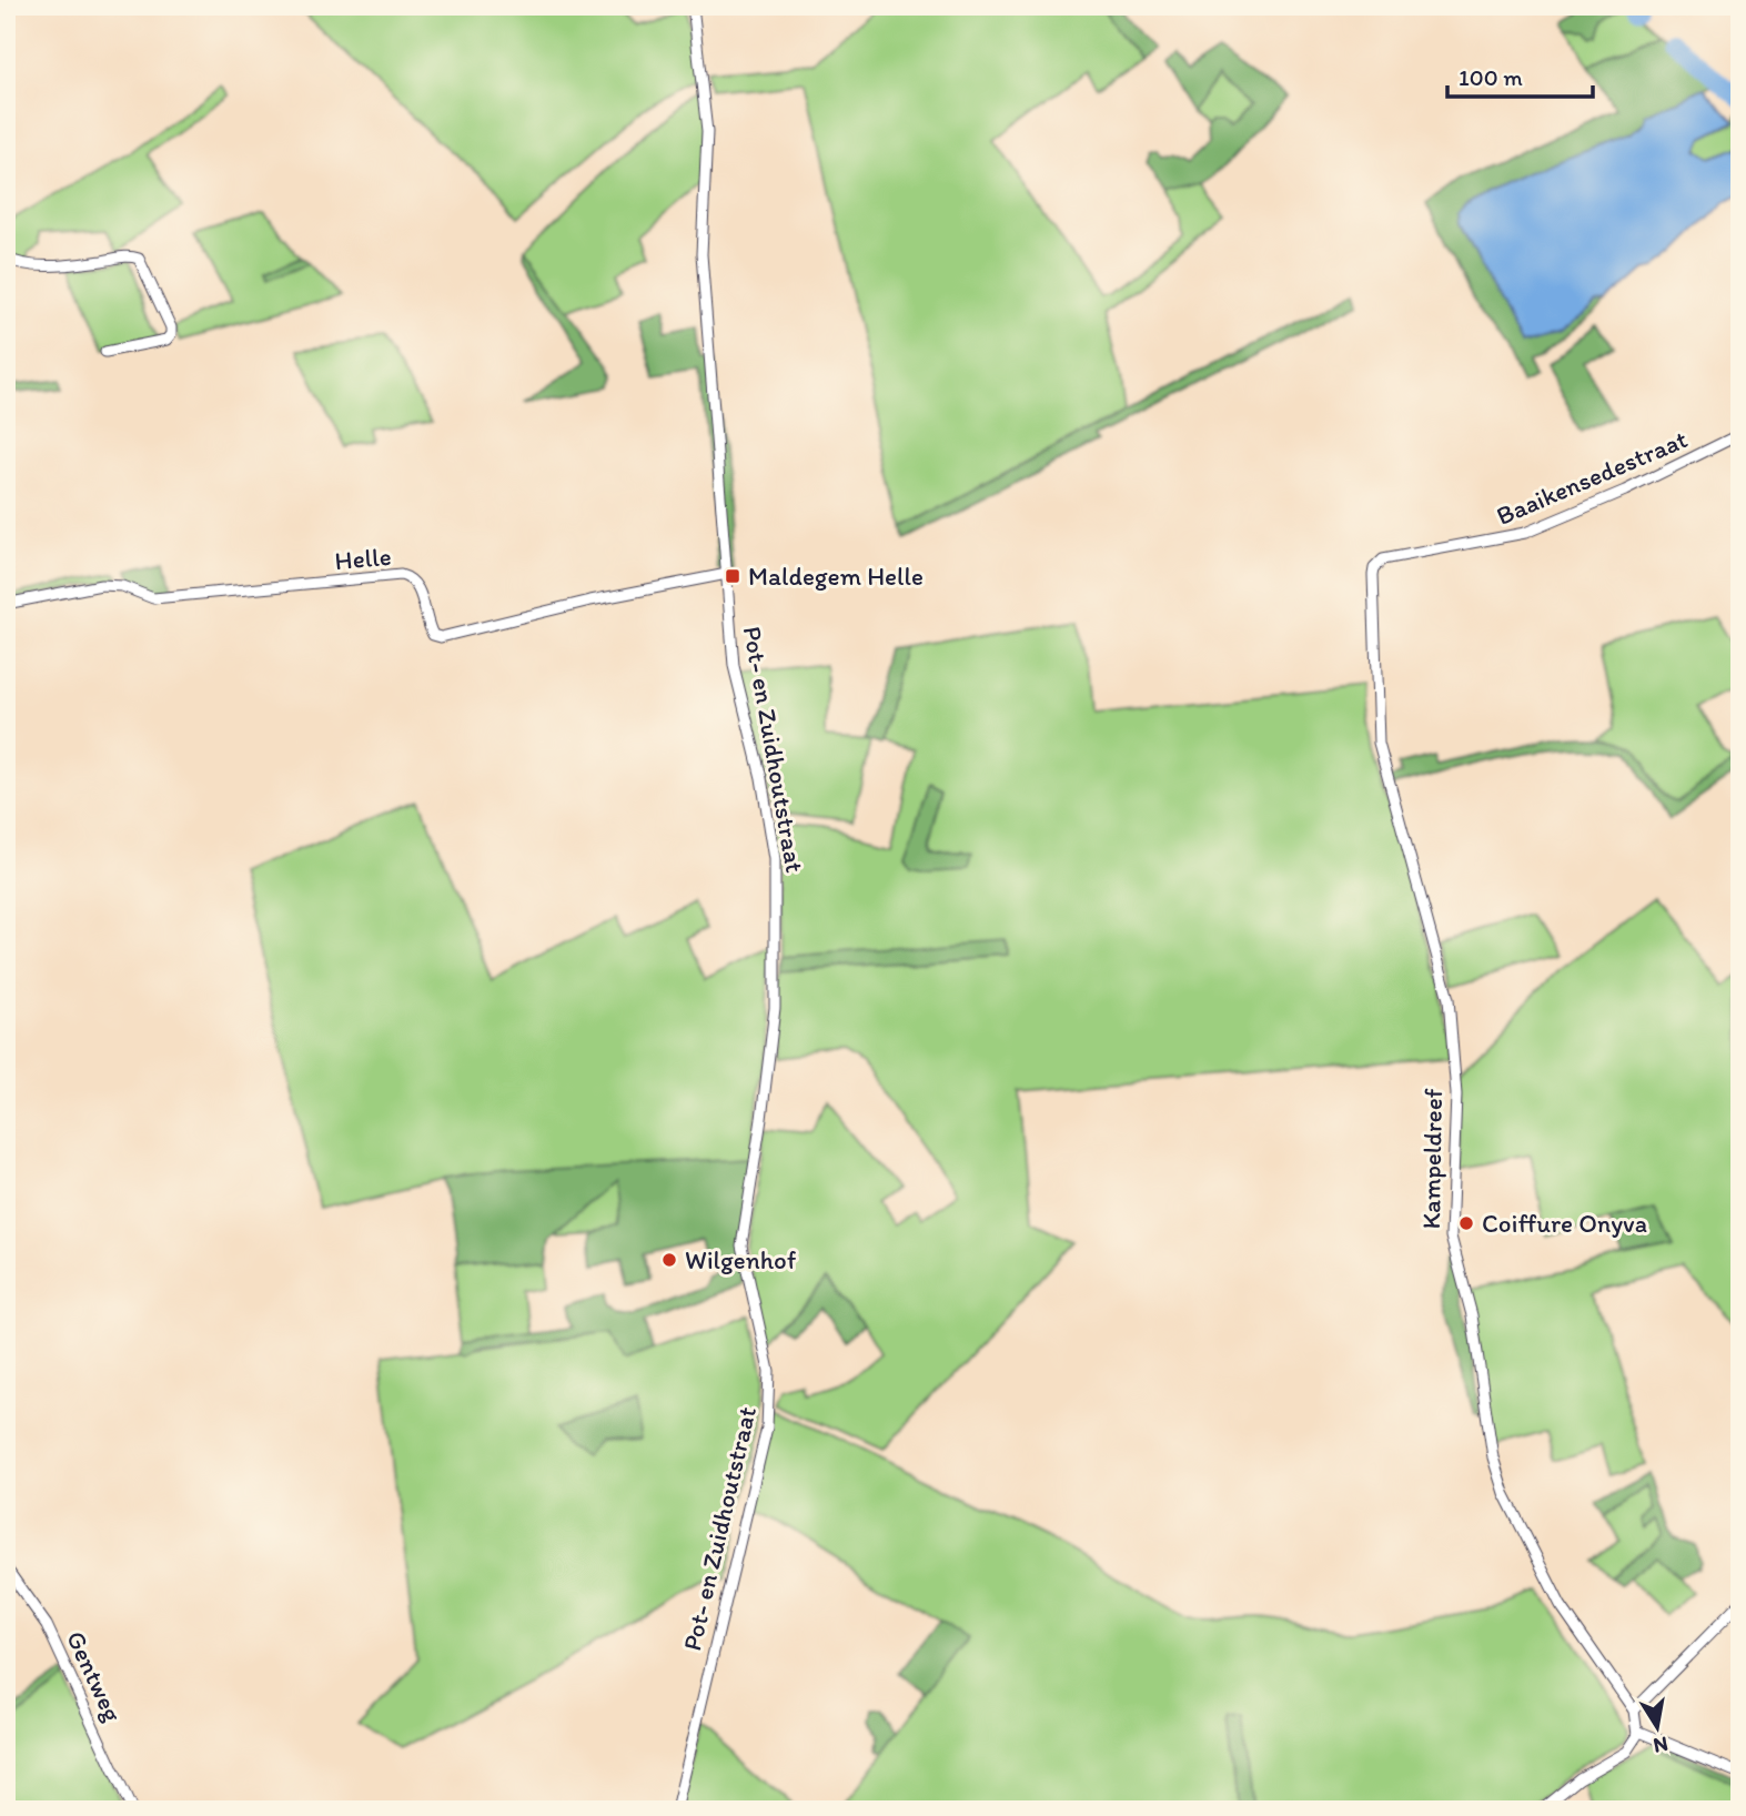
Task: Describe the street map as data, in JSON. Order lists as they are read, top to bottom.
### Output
{
  "streets": {
    "street": [
      "Baaikensedestraat",
      "Helle",
      "Pot- en Zuidhoutstraat",
      "Kampeldreef",
      "Gentweg"
    ]
  },
  "crossings": [
    ["Baaikensedestraat", "Kampeldreef"],
    ["Helle", "Pot- en Zuidhoutstraat"]
  ],
  "places": {
    "transit": ["Maldegem Helle"],
    "other": ["Coiffure Onyva", "Wilgenhof"]
  },
  "scale_bar": "100 m",
  "north": "bottom"
}
